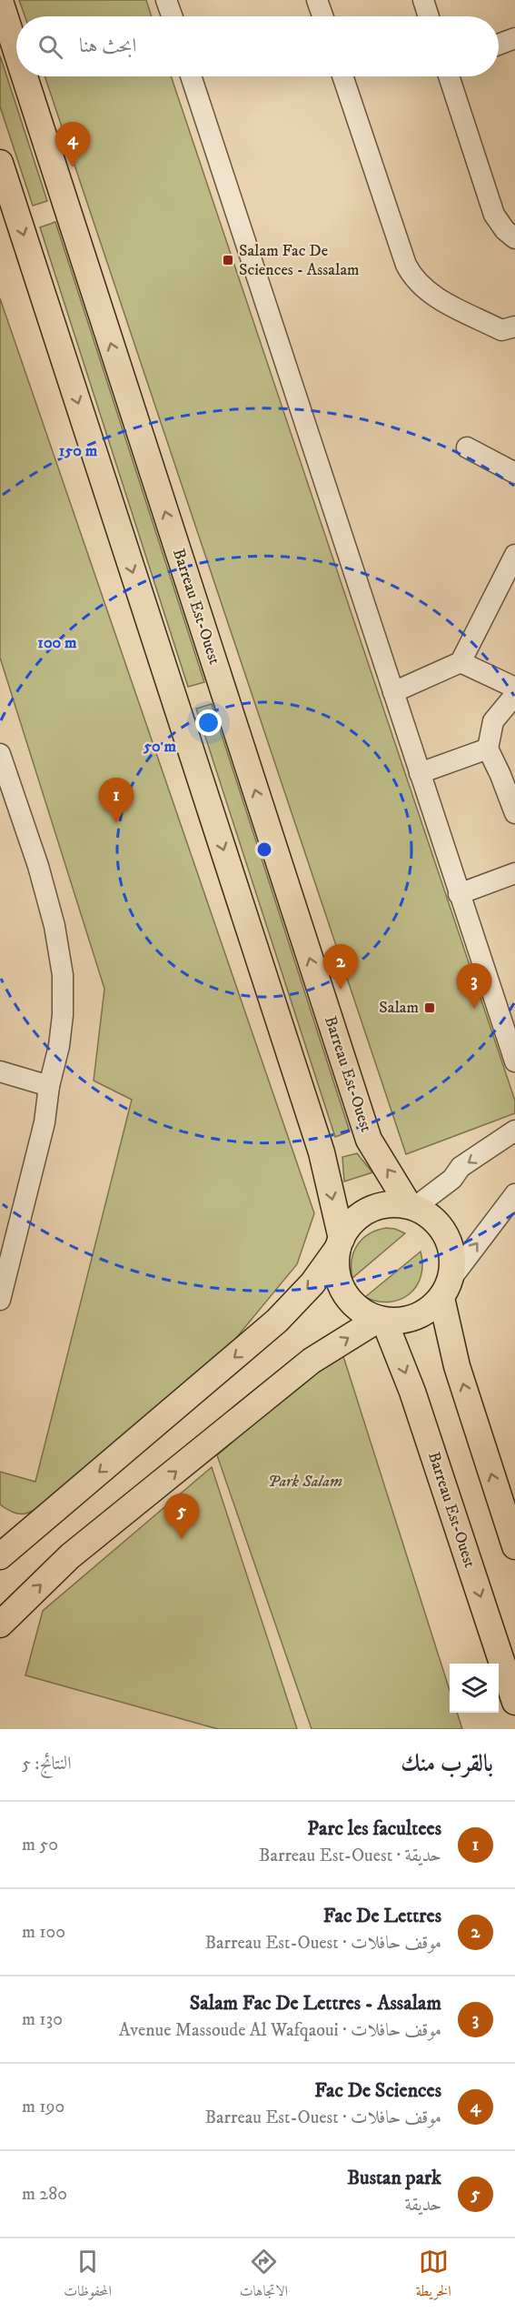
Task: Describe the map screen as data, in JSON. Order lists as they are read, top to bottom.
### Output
{
  "streets": {
    "main road": ["Barreau Est-Ouest"]
  },
  "parks": ["Park Salam"],
  "places": {
    "transit": ["Salam Fac De Sciences - Assalam", "Salam"]
  },
  "page": {
    "search": "ابحث هنا",
    "pins": [
      "4",
      "1",
      "2",
      "3",
      "5"
    ],
    "heading": ["بالقرب منك", "النتائج: 5"],
    "list": [
      {
        "mark": "1",
        "name": "Parc les facultees",
        "note": "حديقة · Barreau Est-Ouest",
        "value": "50 m"
      },
      {
        "mark": "2",
        "name": "Fac De Lettres",
        "note": "موقف حافلات · Barreau Est-Ouest",
        "value": "100 m"
      },
      {
        "mark": "3",
        "name": "Salam Fac De Lettres - Assalam",
        "note": "موقف حافلات · Avenue Massoude Al Wafqaoui",
        "value": "130 m"
      },
      {
        "mark": "4",
        "name": "Fac De Sciences",
        "note": "موقف حافلات · Barreau Est-Ouest",
        "value": "190 m"
      },
      {
        "mark": "5",
        "name": "Bustan park",
        "note": "حديقة",
        "value": "280 m"
      }
    ],
    "nav": ["الخريطة", "الاتجاهات", "المحفوظات"]
  },
  "rings": ["150 m", "100 m", "50 m"]
}
